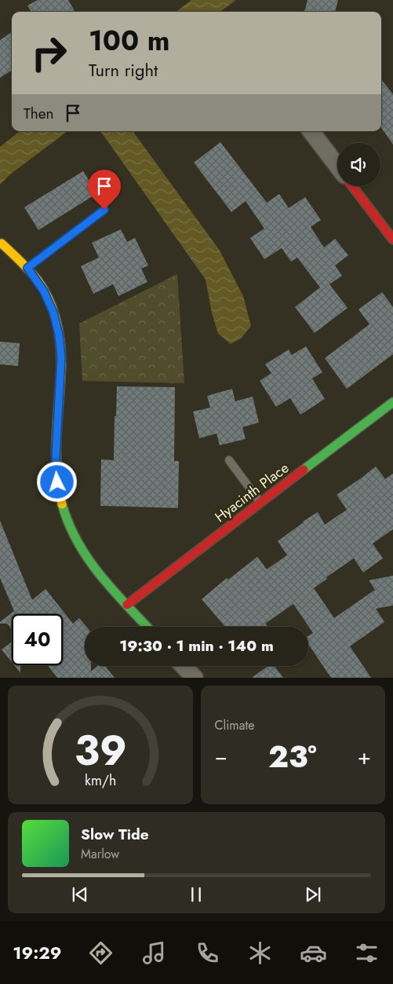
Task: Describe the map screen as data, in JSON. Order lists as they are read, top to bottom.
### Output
{
  "streets": {
    "street": ["Hyacinth Place"]
  },
  "page": {
    "turn": ["100 m", "Turn right"],
    "then": "Then",
    "limit": "40",
    "trip": "19:30 · 1 min · 140 m",
    "tile": "Climate",
    "heat": ["−", "23°", "+"],
    "song": ["Slow Tide", "Marlow"],
    "tabs": "19:29",
    "gauge": ["39", "km/h"]
  }
}
